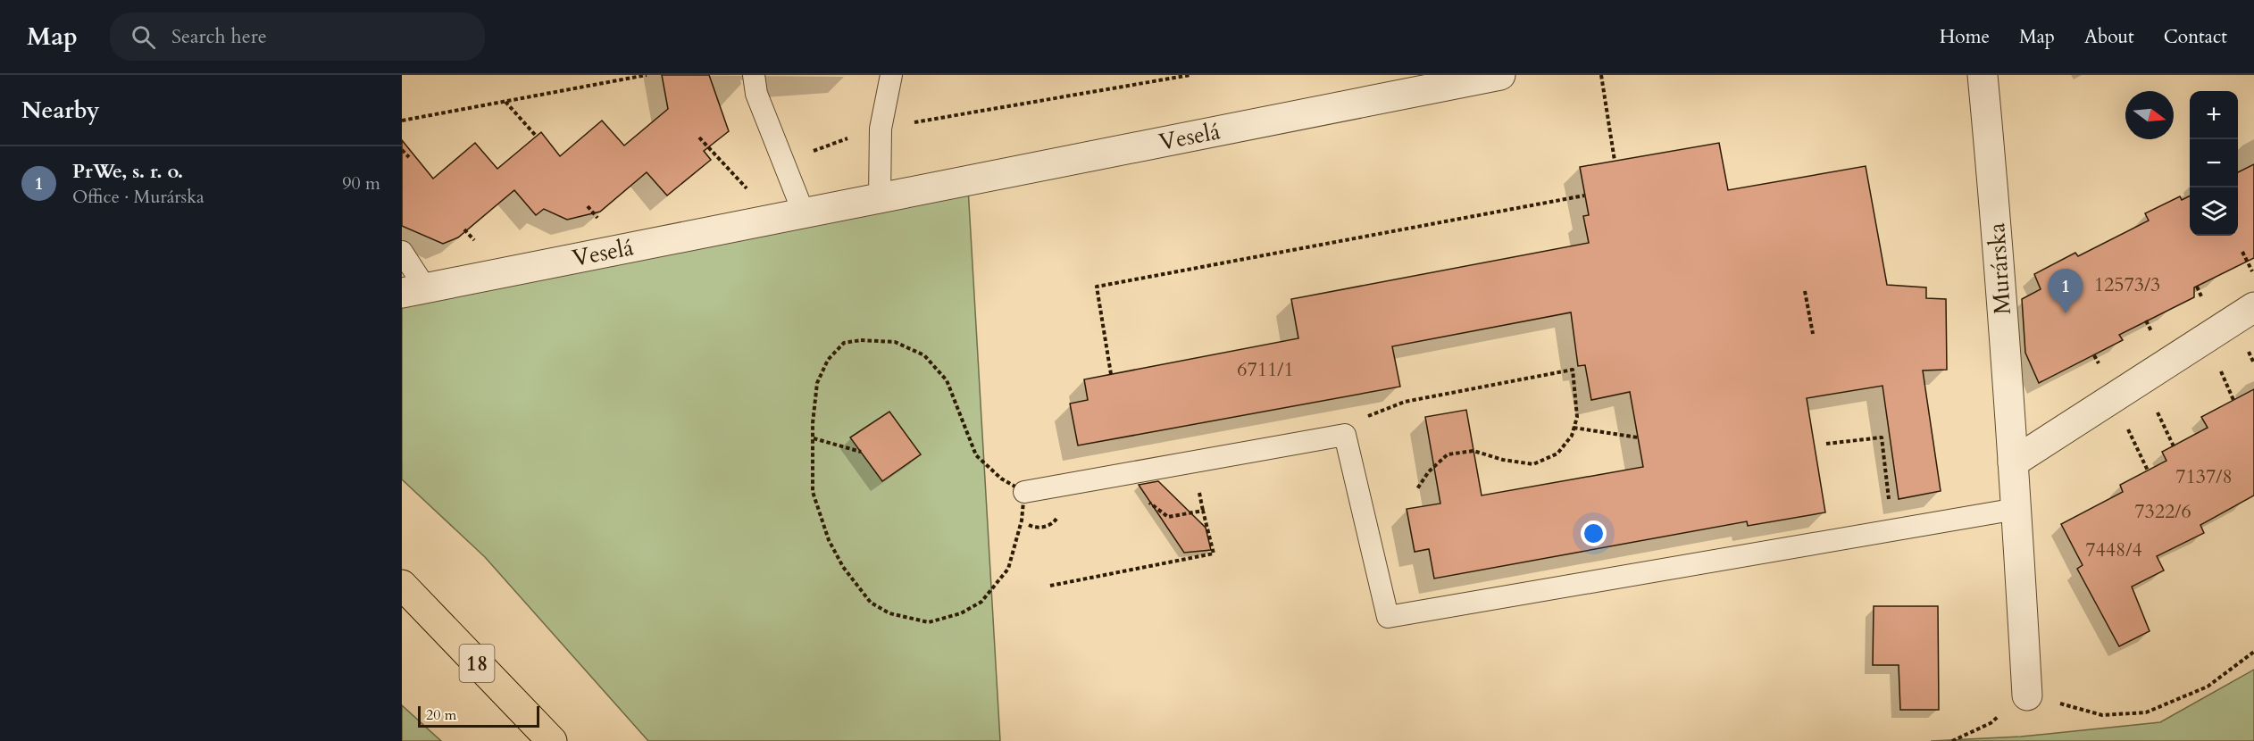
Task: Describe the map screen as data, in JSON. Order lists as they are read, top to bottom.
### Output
{
  "streets": {
    "main road": ["18"],
    "street": ["Veselá", "Murárska"]
  },
  "house_numbers": [
    "12573/3",
    "6711/1",
    "7137/8",
    "7322/6",
    "7448/4"
  ],
  "scale_bar": "20 m",
  "north": "right",
  "page": {
    "header": "Map",
    "search": "Search here",
    "nav": [
      "Home",
      "Map",
      "About",
      "Contact"
    ],
    "heading": "Nearby",
    "map_buttons": ["+", "−"],
    "list": [
      {
        "mark": "1",
        "name": "PrWe, s. r. o.",
        "note": "Office · Murárska",
        "value": "90 m"
      }
    ],
    "pins": "1",
    "scale": "20 m"
  }
}
